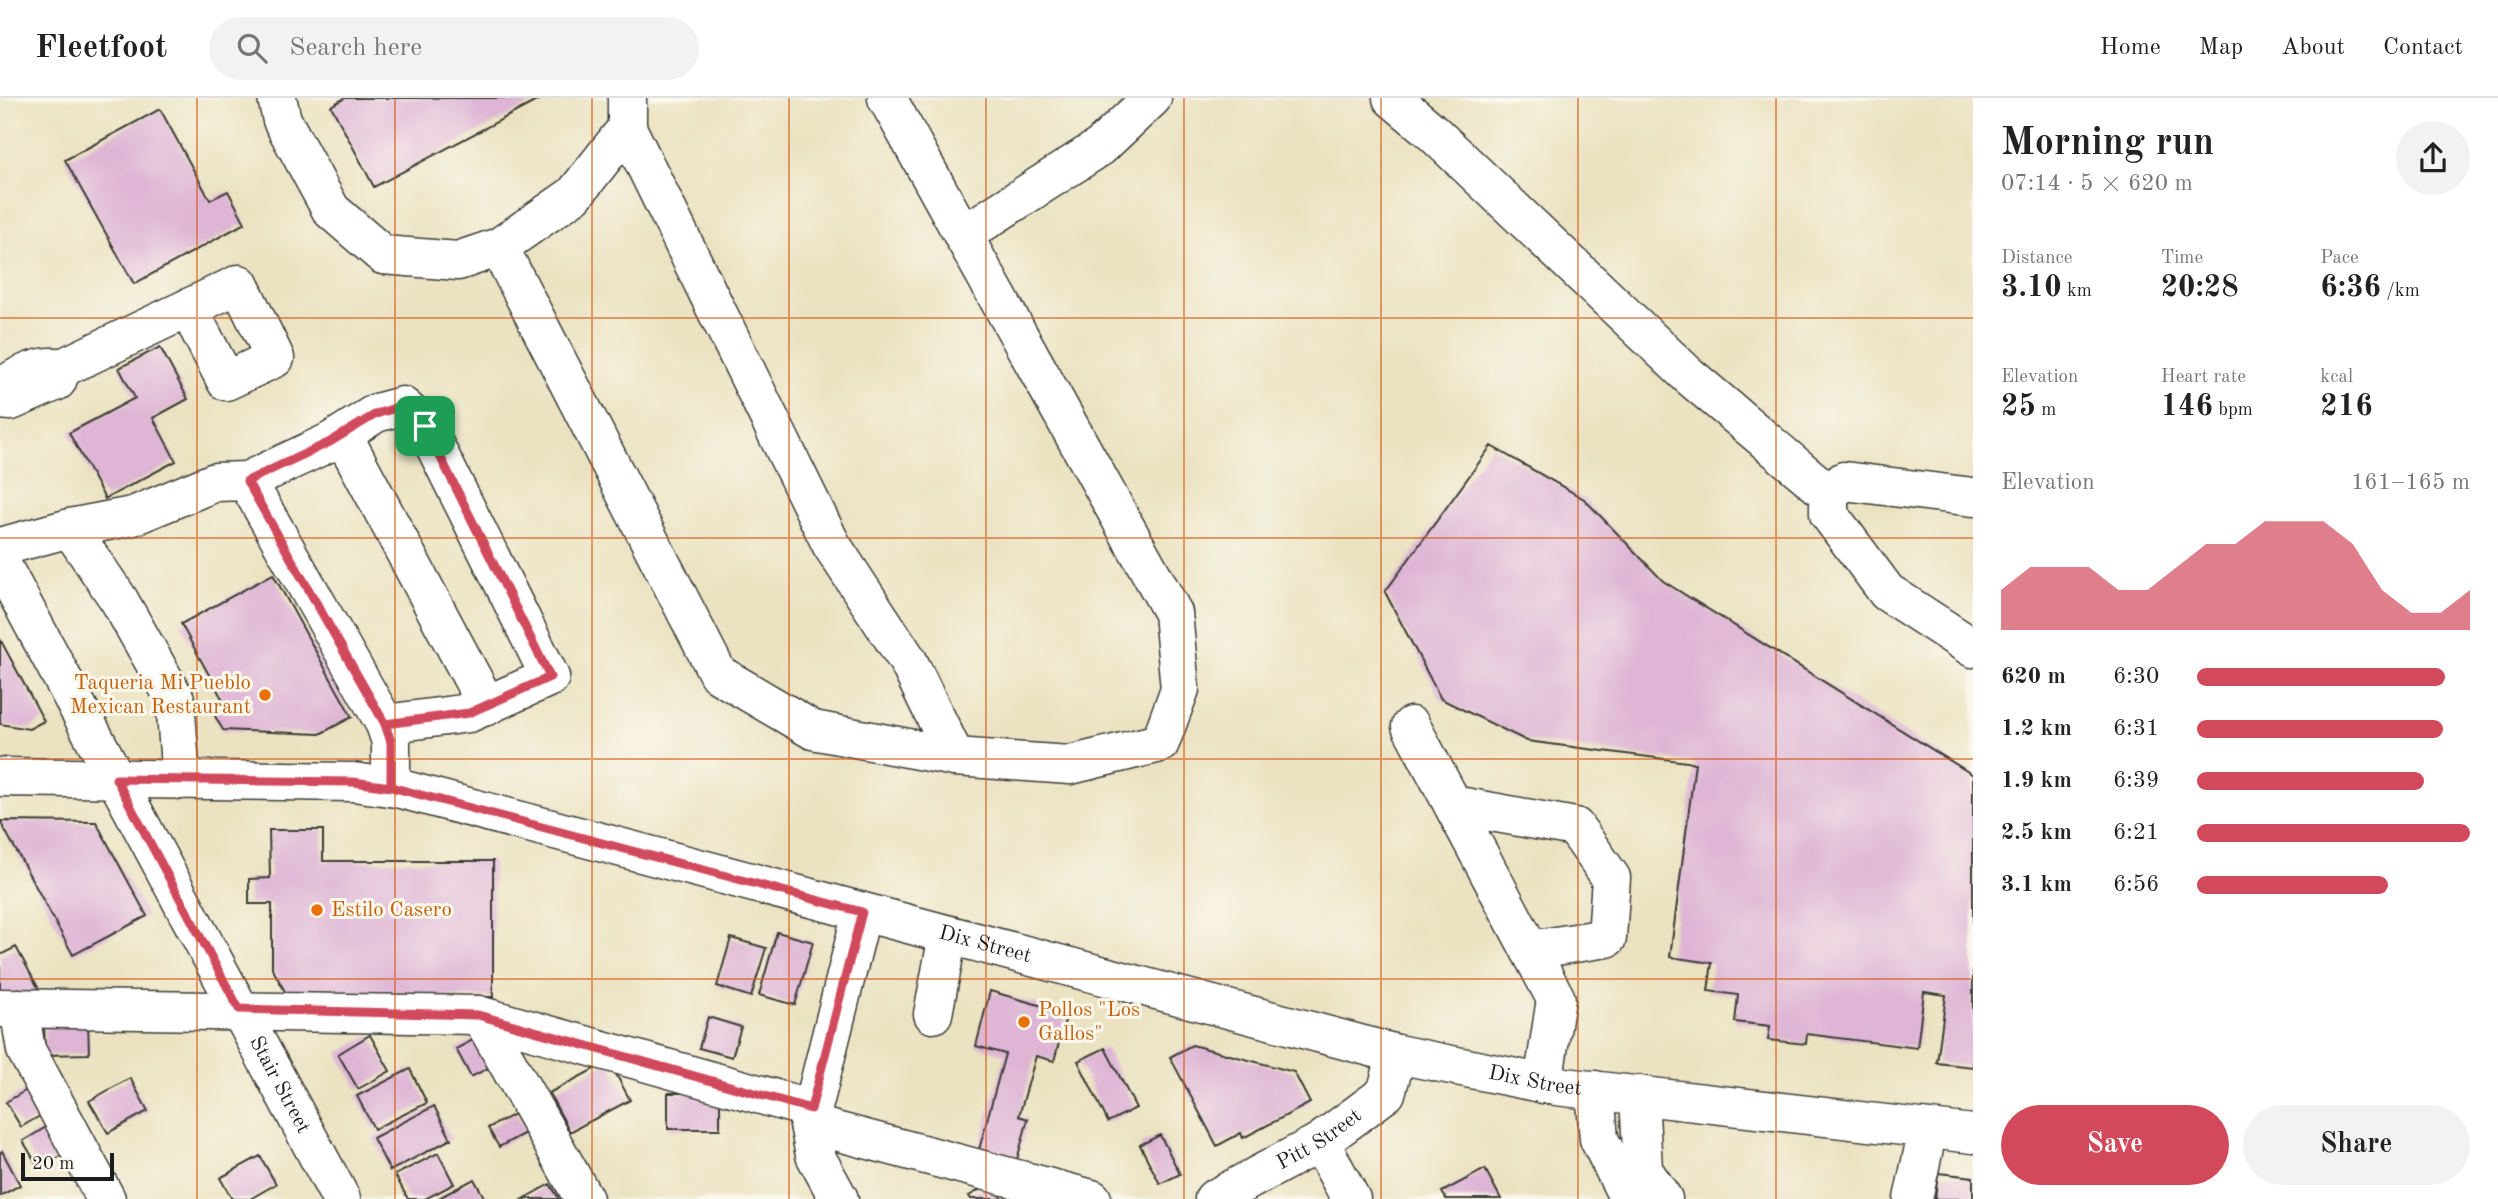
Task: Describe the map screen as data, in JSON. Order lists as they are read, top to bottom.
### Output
{
  "streets": {
    "street": ["Dix Street", "Stair Street", "Pitt Street"]
  },
  "crossings": [
    ["Dix Street", "Stair Street"],
    ["Dix Street", "Pitt Street"]
  ],
  "places": ["Taqueria Mi Pueblo Mexican Restaurant", "Estilo Casero", "Pollos \"Los Gallos\""],
  "scale_bar": "20 m",
  "page": {
    "header": "Fleetfoot",
    "search": "Search here",
    "nav": [
      "Home",
      "Map",
      "About",
      "Contact"
    ],
    "heading": ["Morning run", "07:14 · 5 × 620 m"],
    "stats": [
      ["Distance", "3.10 km"],
      ["Time", "20:28"],
      ["Pace", "6:36 /km"],
      ["Elevation", "25 m"],
      ["Heart rate", "146 bpm"],
      ["kcal", "216"]
    ],
    "chart": ["Elevation", "161–165 m"],
    "list": [
      {
        "name": "620 m",
        "note": "6:30"
      },
      {
        "name": "1.2 km",
        "note": "6:31"
      },
      {
        "name": "1.9 km",
        "note": "6:39"
      },
      {
        "name": "2.5 km",
        "note": "6:21"
      },
      {
        "name": "3.1 km",
        "note": "6:56"
      }
    ],
    "buttons": ["Save", "Share"],
    "scale": "20 m"
  }
}
